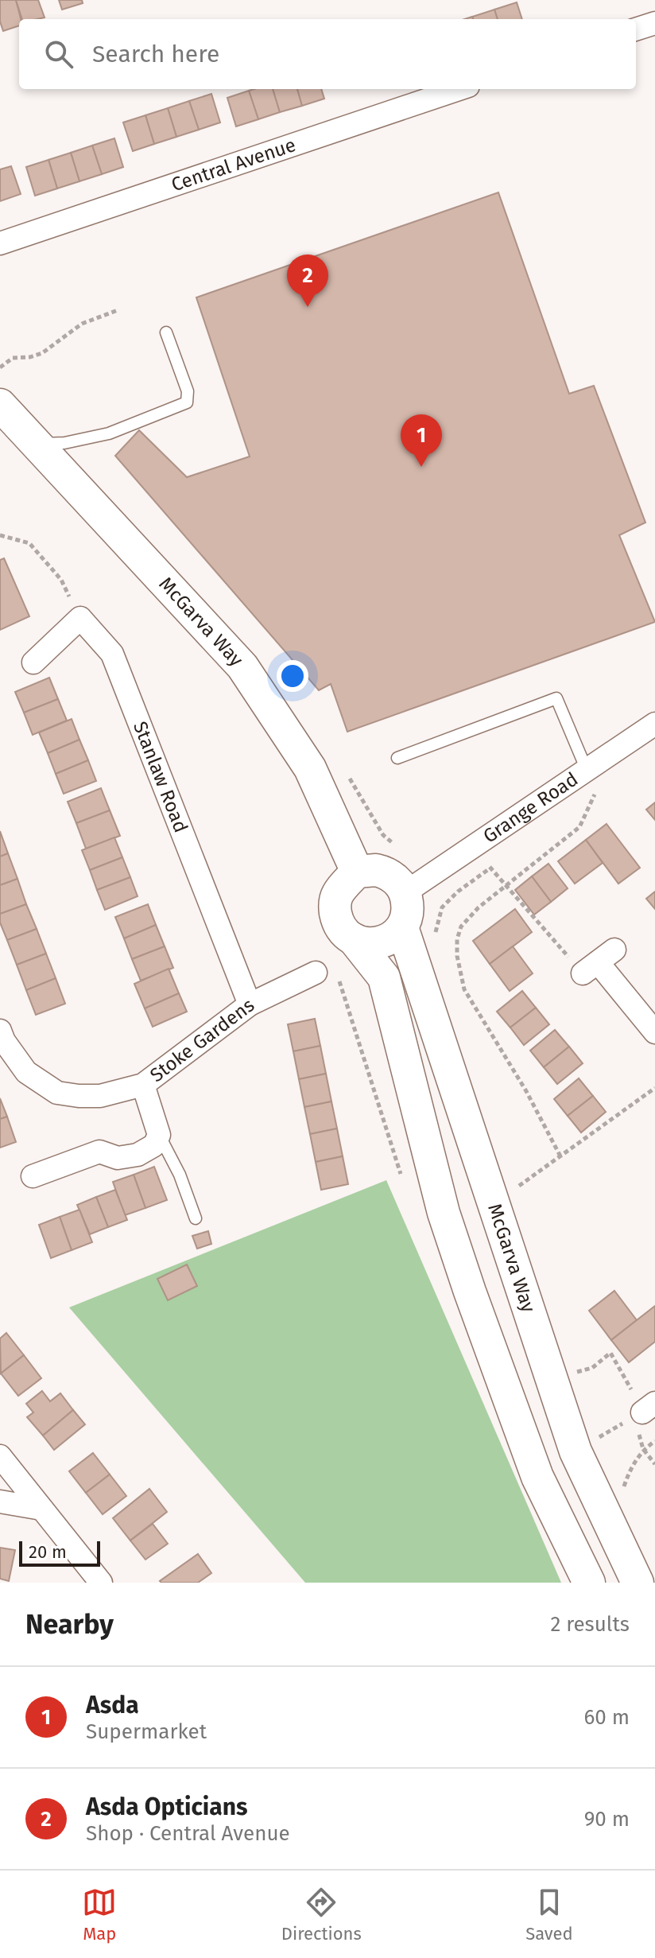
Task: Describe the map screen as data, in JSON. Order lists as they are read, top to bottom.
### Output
{
  "streets": {
    "street": [
      "Central Avenue",
      "McGarva Way",
      "Stanlaw Road",
      "Grange Road",
      "Stoke Gardens"
    ]
  },
  "crossings": [
    ["McGarva Way", "Grange Road"],
    ["Stanlaw Road", "Stoke Gardens"]
  ],
  "scale_bar": "20 m",
  "page": {
    "search": "Search here",
    "pins": ["2", "1"],
    "scale": "20 m",
    "heading": ["Nearby", "2 results"],
    "list": [
      {
        "mark": "1",
        "name": "Asda",
        "note": "Supermarket",
        "value": "60 m"
      },
      {
        "mark": "2",
        "name": "Asda Opticians",
        "note": "Shop · Central Avenue",
        "value": "90 m"
      }
    ],
    "nav": ["Map", "Directions", "Saved"]
  }
}
